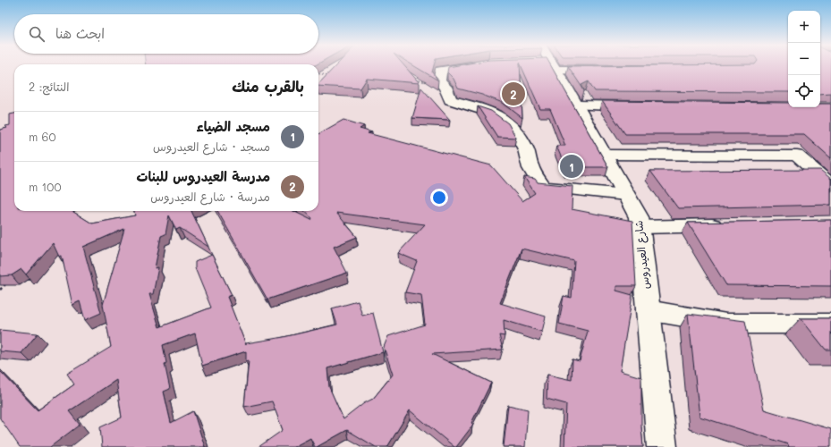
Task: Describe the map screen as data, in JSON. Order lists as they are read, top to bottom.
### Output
{
  "streets": {
    "street": ["شارع العيدروس"]
  },
  "page": {
    "map_buttons": ["+", "−"],
    "search": "ابحث هنا",
    "heading": ["بالقرب منك", "النتائج: 2"],
    "pins": ["2", "1"],
    "list": [
      {
        "mark": "1",
        "name": "مسجد الضياء",
        "note": "مسجد · شارع العيدروس",
        "value": "60 m"
      },
      {
        "mark": "2",
        "name": "مدرسة العيدروس للبنات",
        "note": "مدرسة · شارع العيدروس",
        "value": "100 m"
      }
    ]
  }
}
